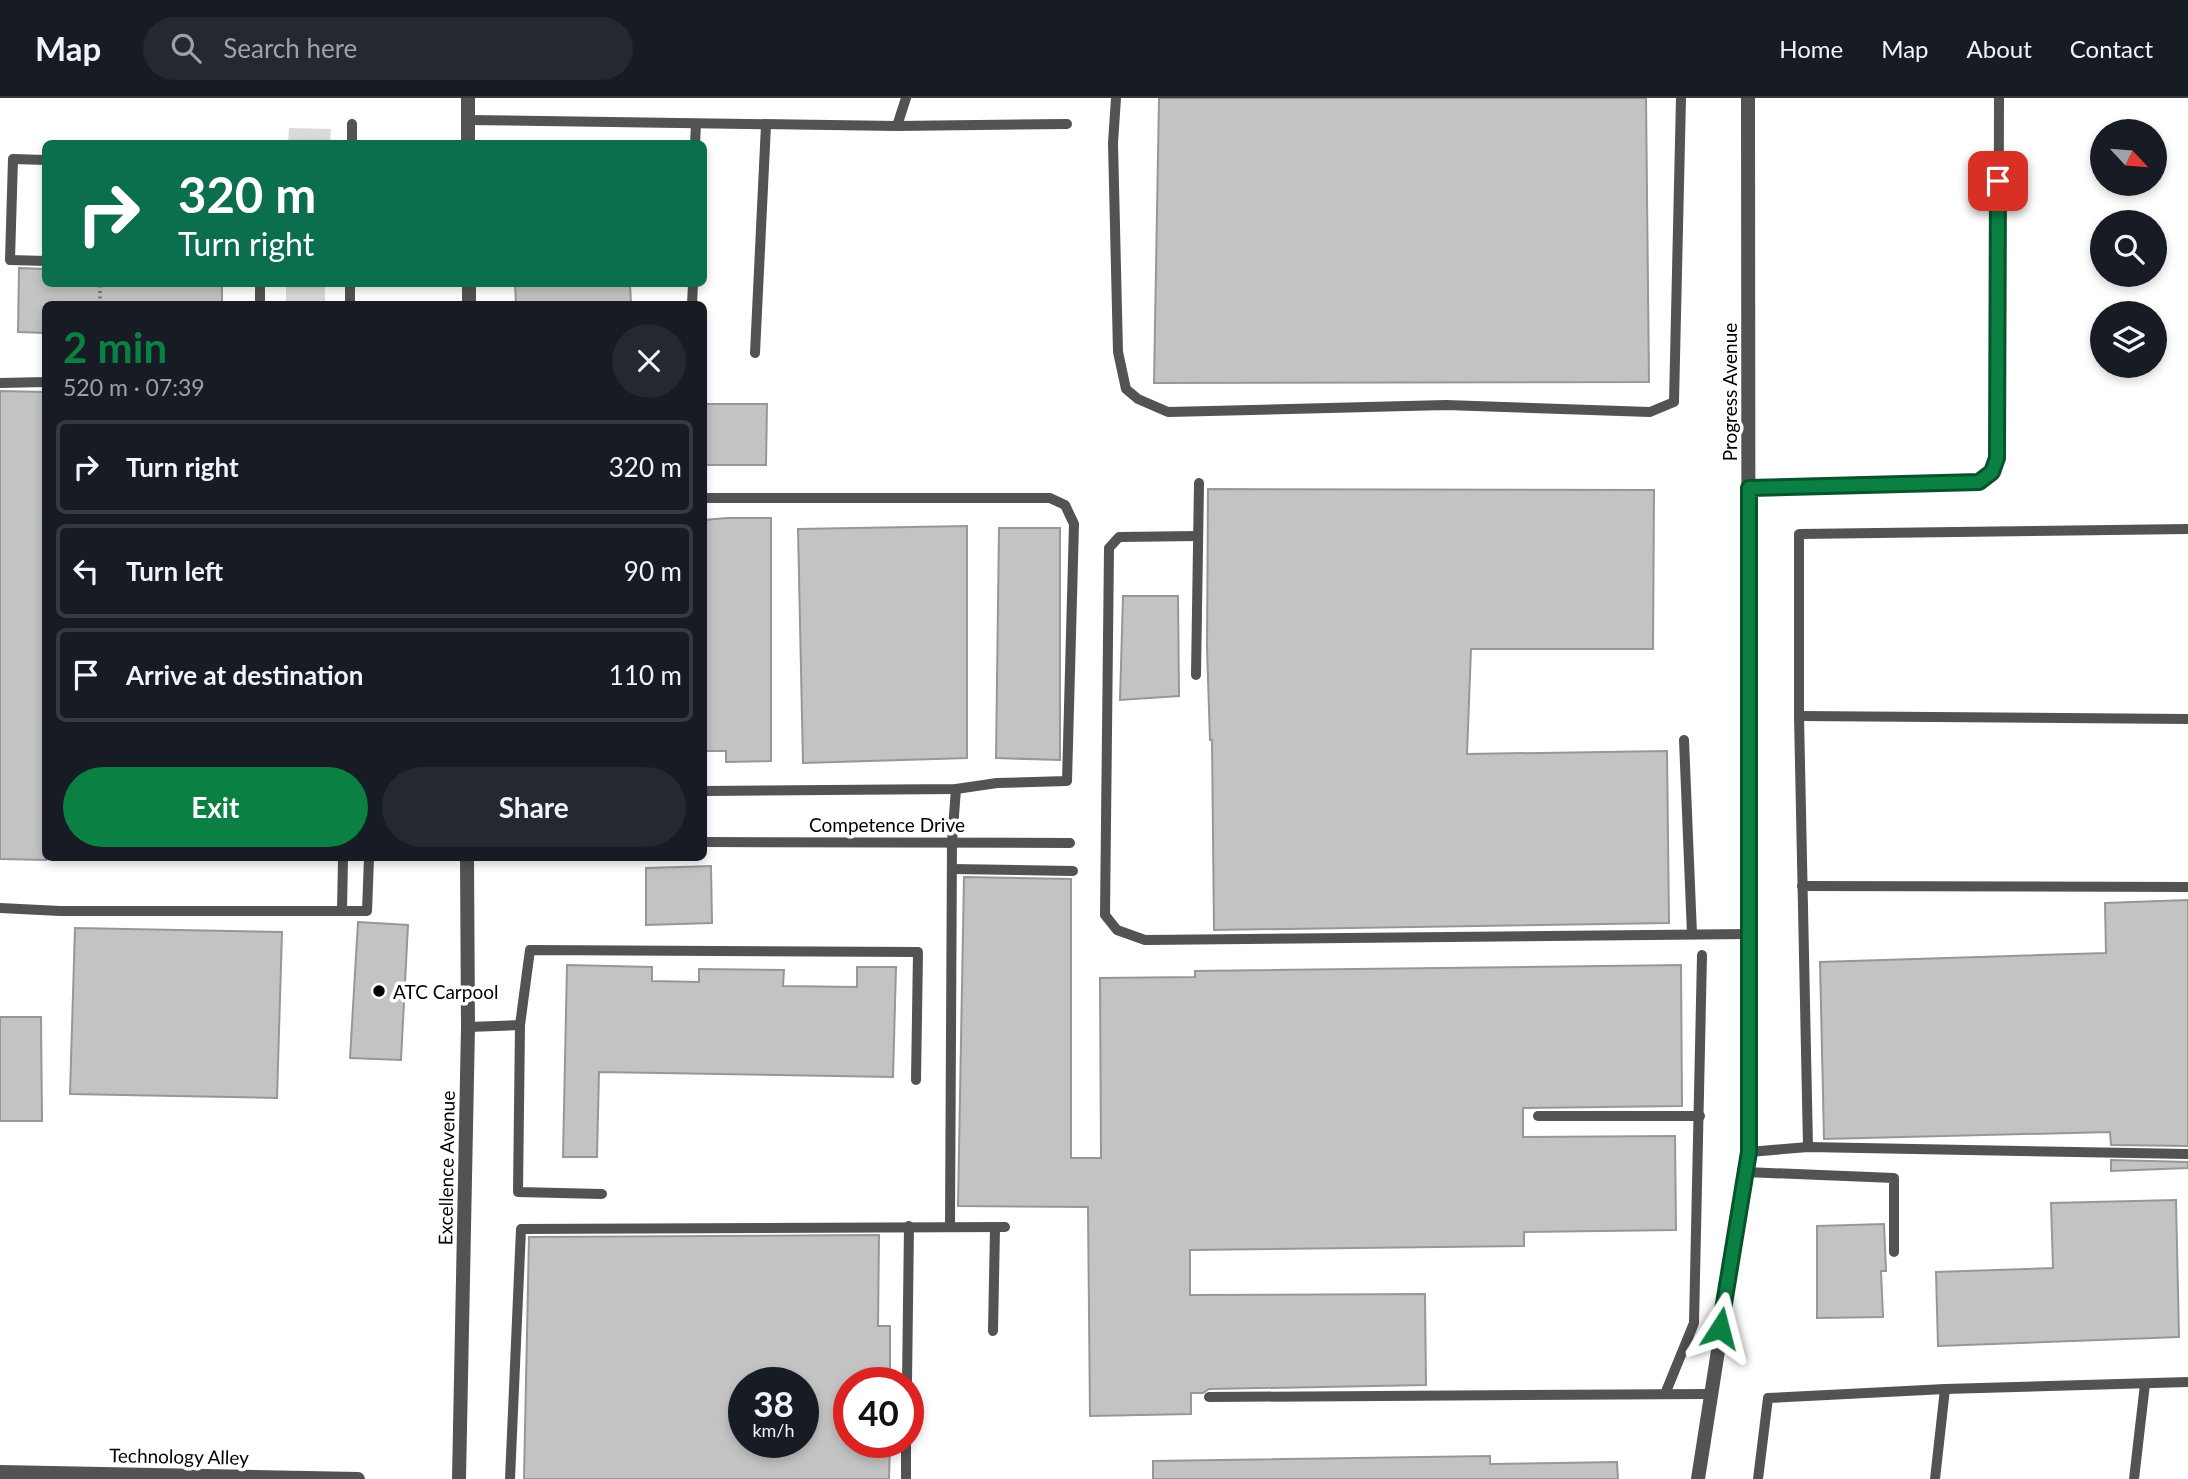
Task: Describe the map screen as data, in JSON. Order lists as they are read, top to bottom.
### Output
{
  "streets": {
    "street": ["Progress Avenue", "Excellence Avenue", "Technology Alley"],
    "lane": ["Competence Drive"]
  },
  "places": ["ATC Carpool"],
  "north": "bottom right",
  "page": {
    "header": "Map",
    "search": "Search here",
    "nav": [
      "Home",
      "Map",
      "About",
      "Contact"
    ],
    "turn": ["320 m", "Turn right"],
    "heading": ["2 min", "520 m · 07:39"],
    "list": [
      {
        "name": "Turn right",
        "value": "320 m"
      },
      {
        "name": "Turn left",
        "value": "90 m"
      },
      {
        "name": "Arrive at destination",
        "value": "110 m"
      }
    ],
    "buttons": ["Exit", "Share"],
    "speed": "38 km/h",
    "limit": "40"
  }
}
